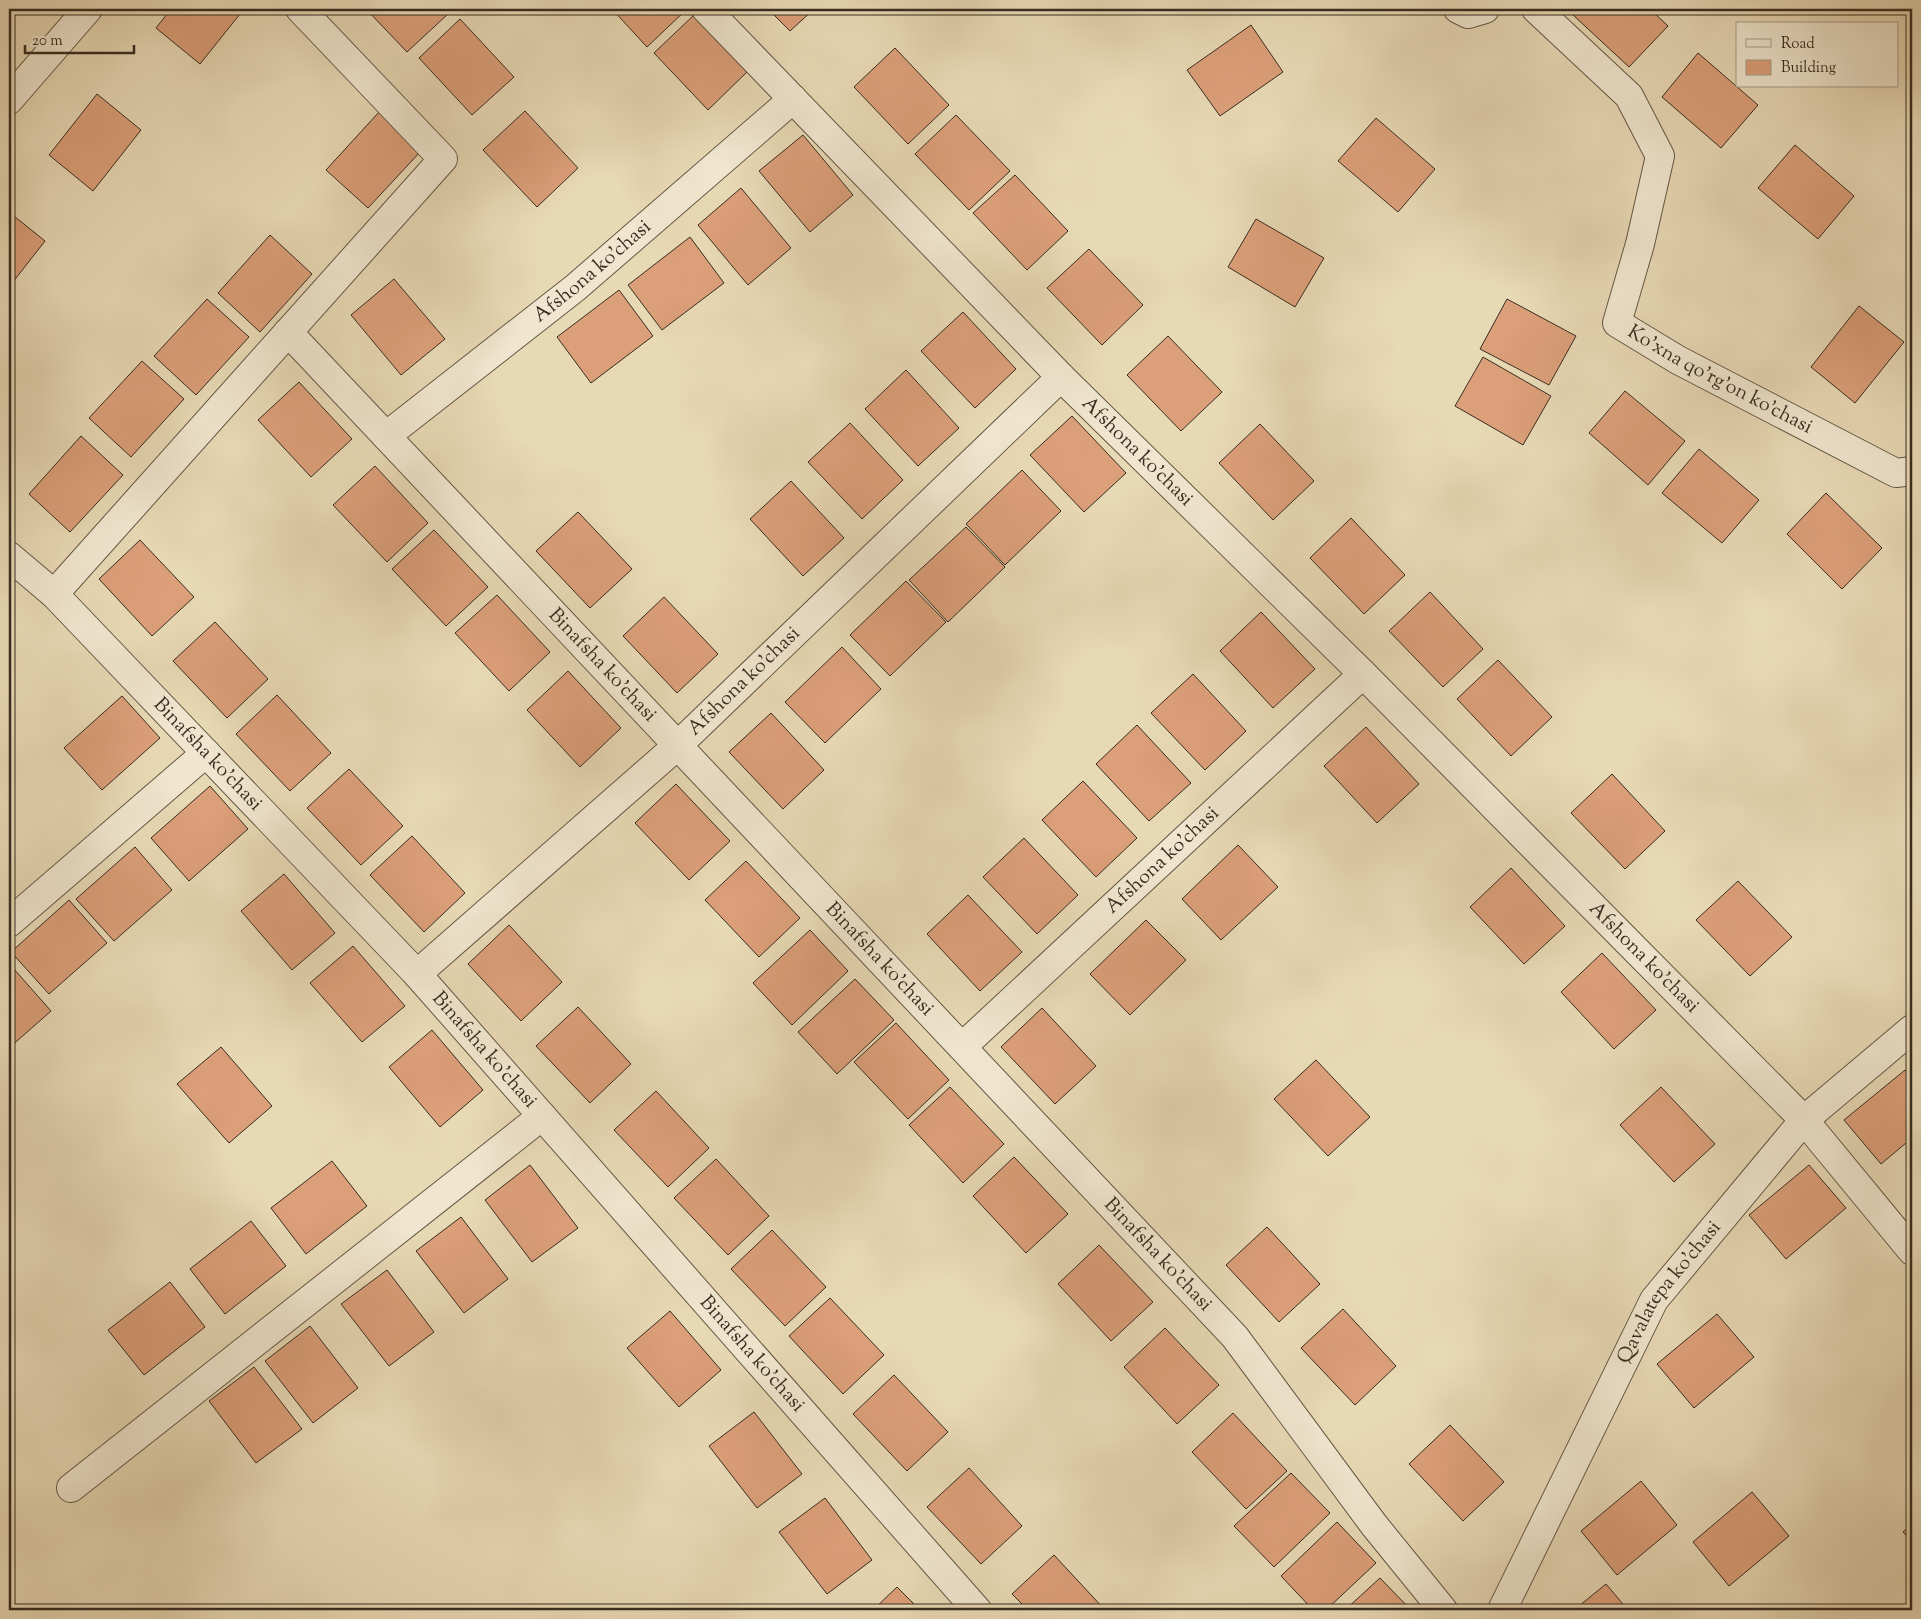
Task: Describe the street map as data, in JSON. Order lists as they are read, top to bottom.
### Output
{
  "streets": {
    "street": [
      "Afshona ko'chasi",
      "Ko'xna qo'rg'on ko'chasi",
      "Binafsha ko'chasi",
      "Qavalatepa ko'chasi"
    ]
  },
  "crossings": [
    ["Afshona ko'chasi", "Binafsha ko'chasi"],
    ["Afshona ko'chasi", "Qavalatepa ko'chasi"]
  ],
  "legend": ["Road", "Building"],
  "scale_bar": "20 m"
}
